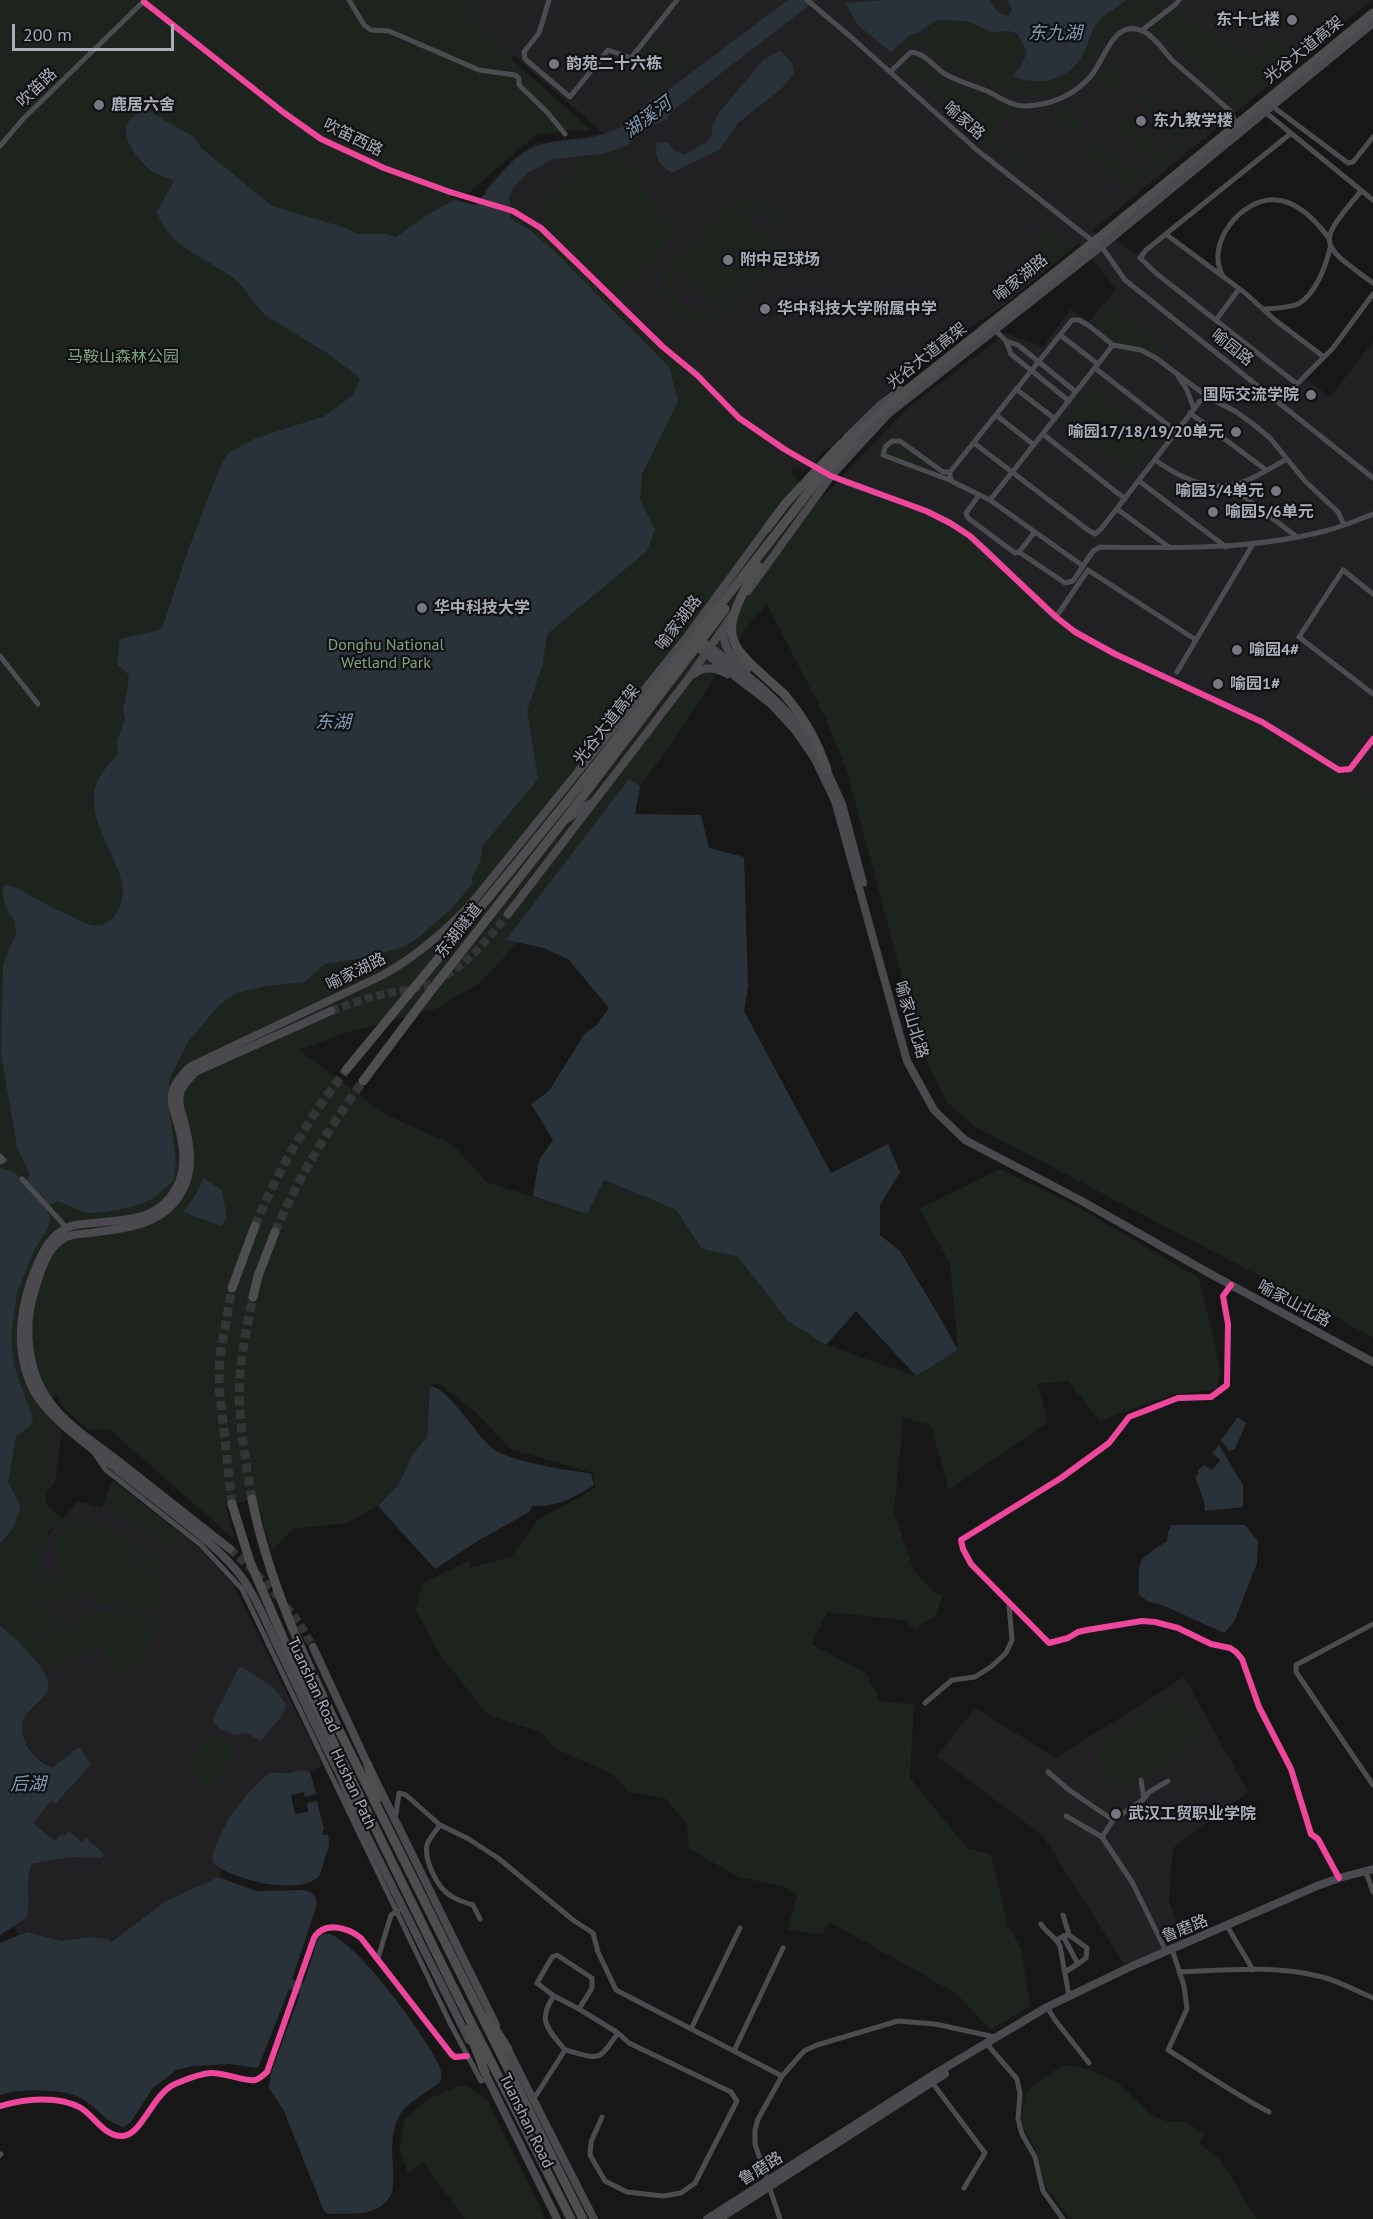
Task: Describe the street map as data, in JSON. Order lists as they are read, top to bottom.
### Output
{
  "streets": {
    "highway": ["光谷大道高架", "东湖隧道", "Tuanshan Road"],
    "main road": ["喻家湖路", "喻家山北路", "鲁磨路"],
    "street": [
      "吹笛路",
      "喻家路",
      "吹笛西路",
      "喻园路",
      "Hushan Path"
    ]
  },
  "crossings": [
    ["光谷大道高架", "喻家湖路"],
    ["光谷大道高架", "东湖隧道"],
    ["吹笛路", "吹笛西路"],
    ["喻家路", "喻家湖路"],
    ["喻家路", "喻园路"],
    ["吹笛西路", "喻家湖路"],
    ["喻家湖路", "东湖隧道"],
    ["喻家湖路", "喻家山北路"],
    ["喻家湖路", "Tuanshan Road"],
    ["Tuanshan Road", "Hushan Path"]
  ],
  "water": [
    "东九湖",
    "湖溪河",
    "东湖",
    "后湖"
  ],
  "parks": ["马鞍山森林公园", "Donghu National Wetland Park"],
  "places": [
    "东十七楼",
    "韵苑二十六栋",
    "鹿居六舍",
    "东九教学楼",
    "附中足球场",
    "华中科技大学附属中学",
    "国际交流学院",
    "喻园17/18/19/20单元",
    "喻园3/4单元",
    "喻园5/6单元",
    "华中科技大学",
    "喻园4#",
    "喻园1#",
    "武汉工贸职业学院"
  ],
  "scale_bar": "200 m"
}
